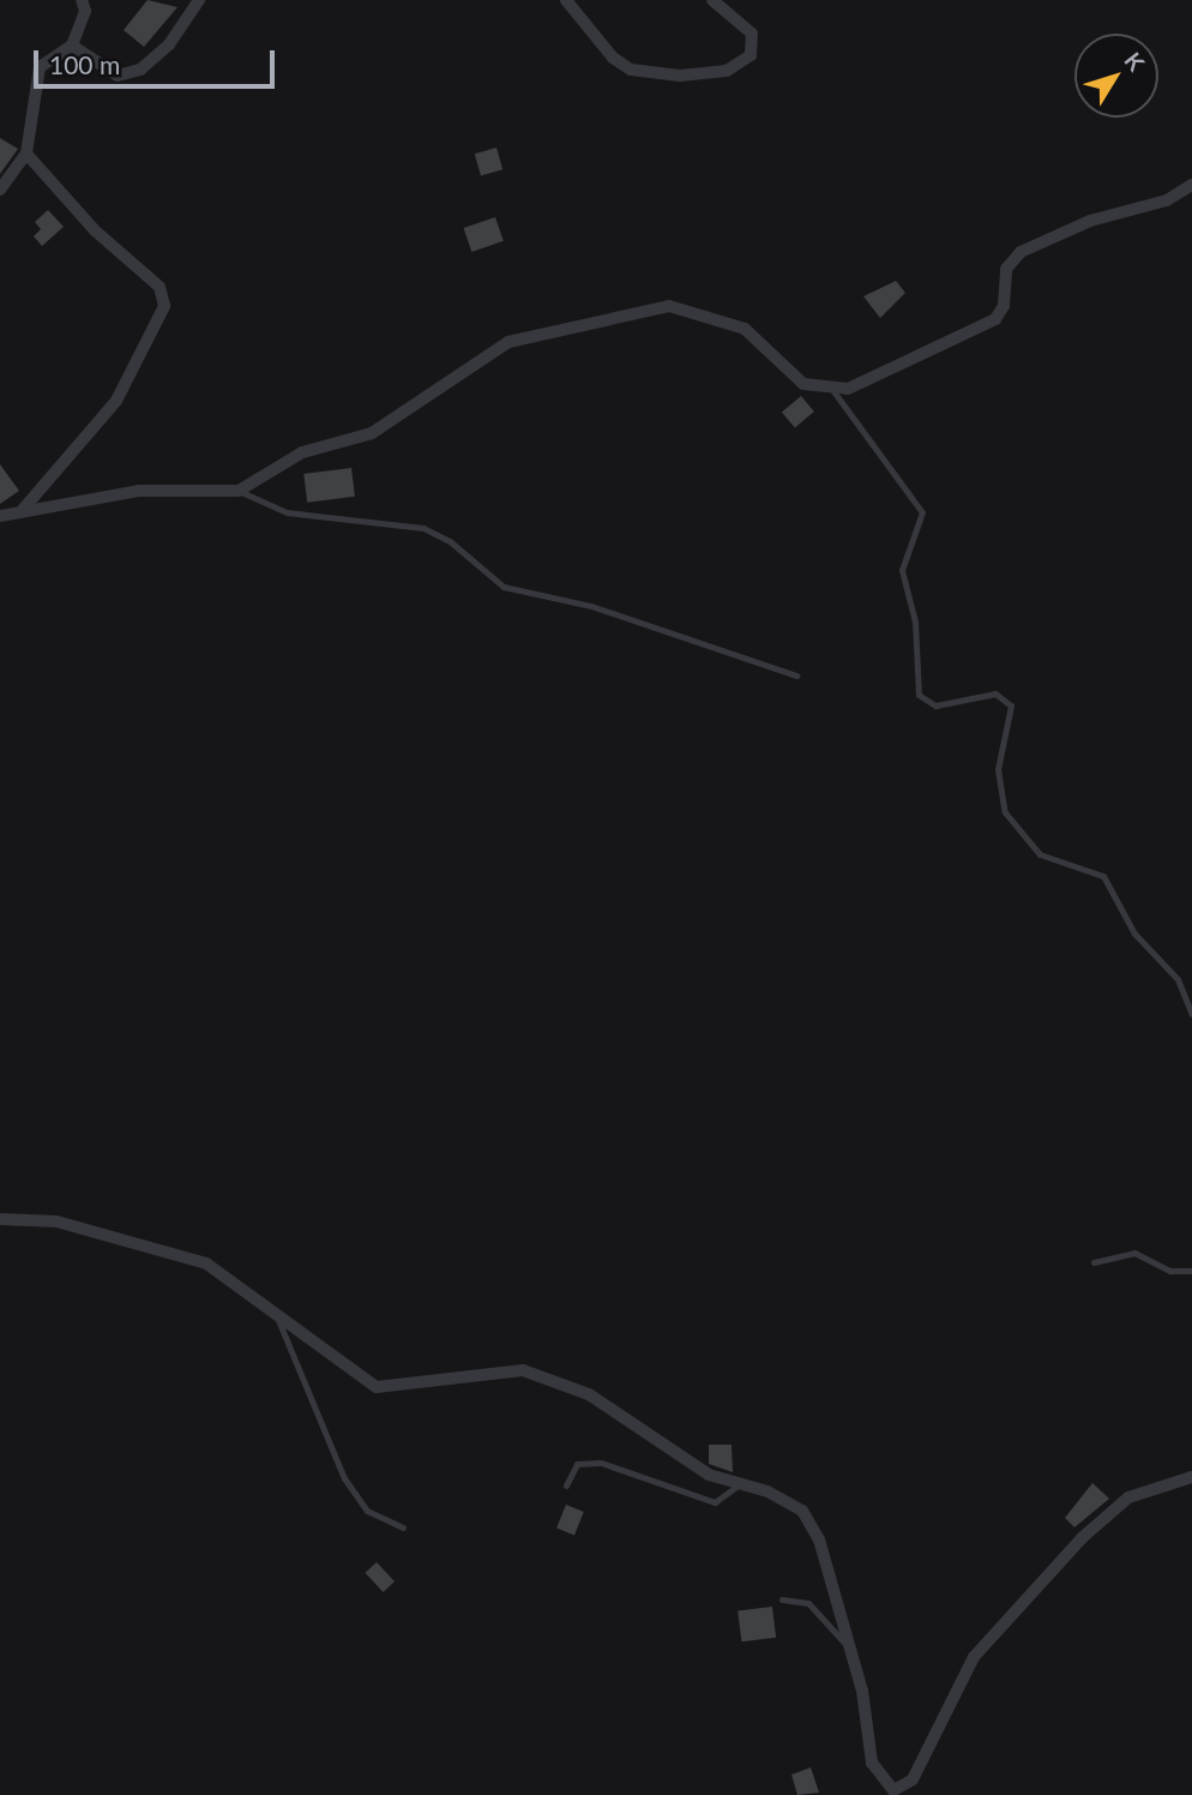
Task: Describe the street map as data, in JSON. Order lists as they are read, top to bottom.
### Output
{
  "scale_bar": "100 m",
  "north": "top right"
}
